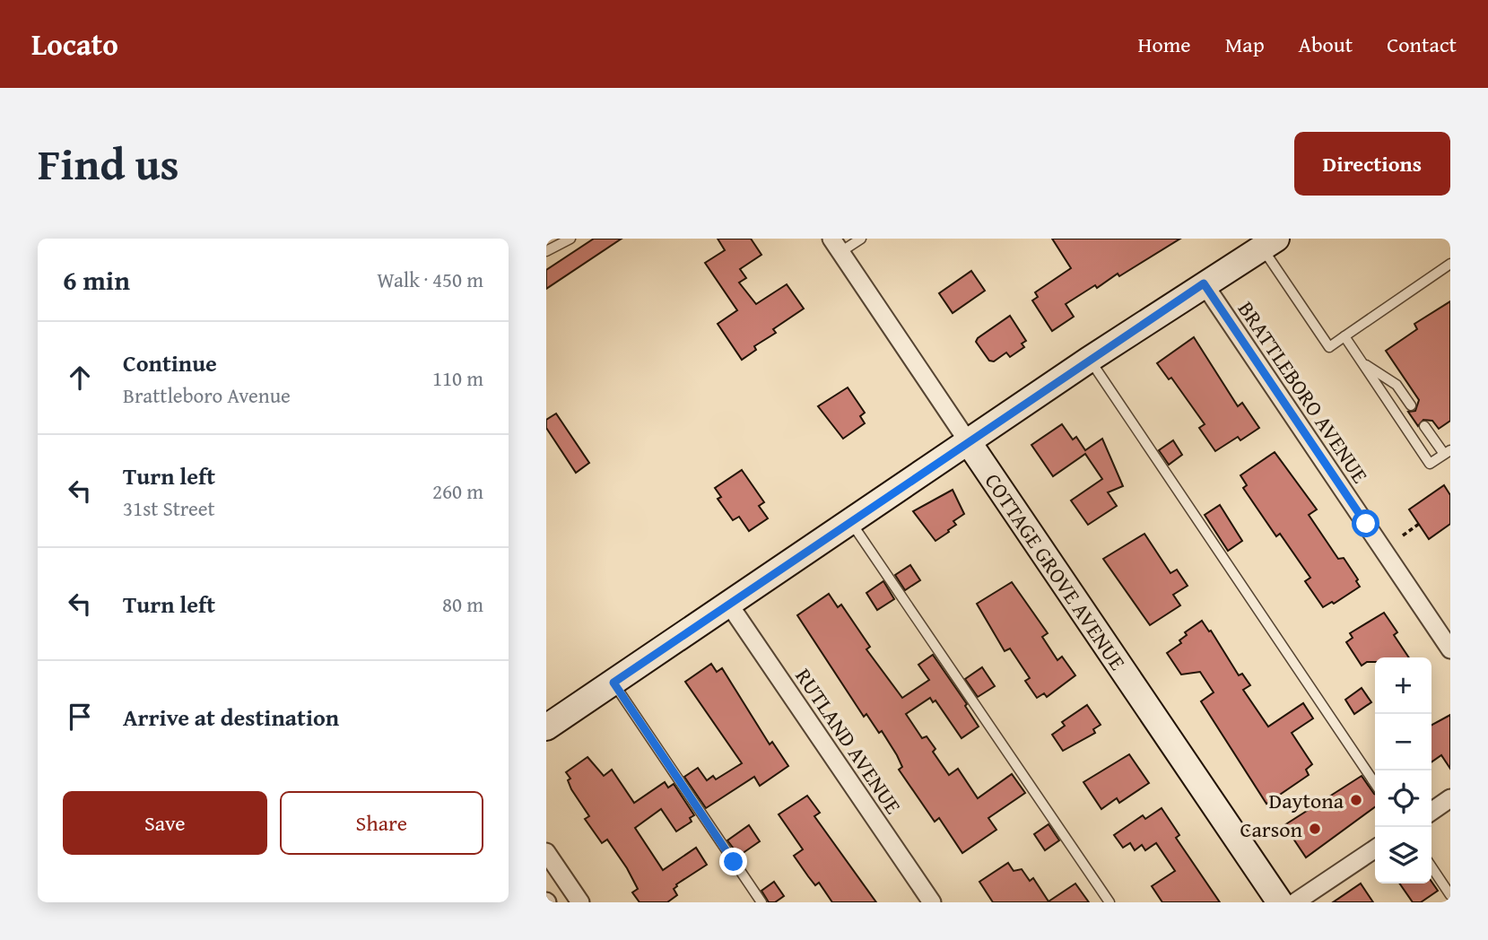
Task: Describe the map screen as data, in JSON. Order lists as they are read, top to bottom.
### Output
{
  "streets": {
    "main road": ["COTTAGE GROVE AVENUE"],
    "street": ["BRATTLEBORO AVENUE", "RUTLAND AVENUE"]
  },
  "places": ["Daytona", "Carson"],
  "page": {
    "header": "Locato",
    "nav": [
      "Home",
      "Map",
      "About",
      "Contact"
    ],
    "title": "Find us",
    "buttons": [
      "Directions",
      ["Save", "Share"]
    ],
    "heading": ["6 min", "Walk · 450 m"],
    "list": [
      ["Continue", "Brattleboro Avenue", "110 m"],
      ["Turn left", "31st Street", "260 m"],
      ["Turn left", "80 m"],
      "Arrive at destination"
    ],
    "map_buttons": ["+", "−"]
  }
}
